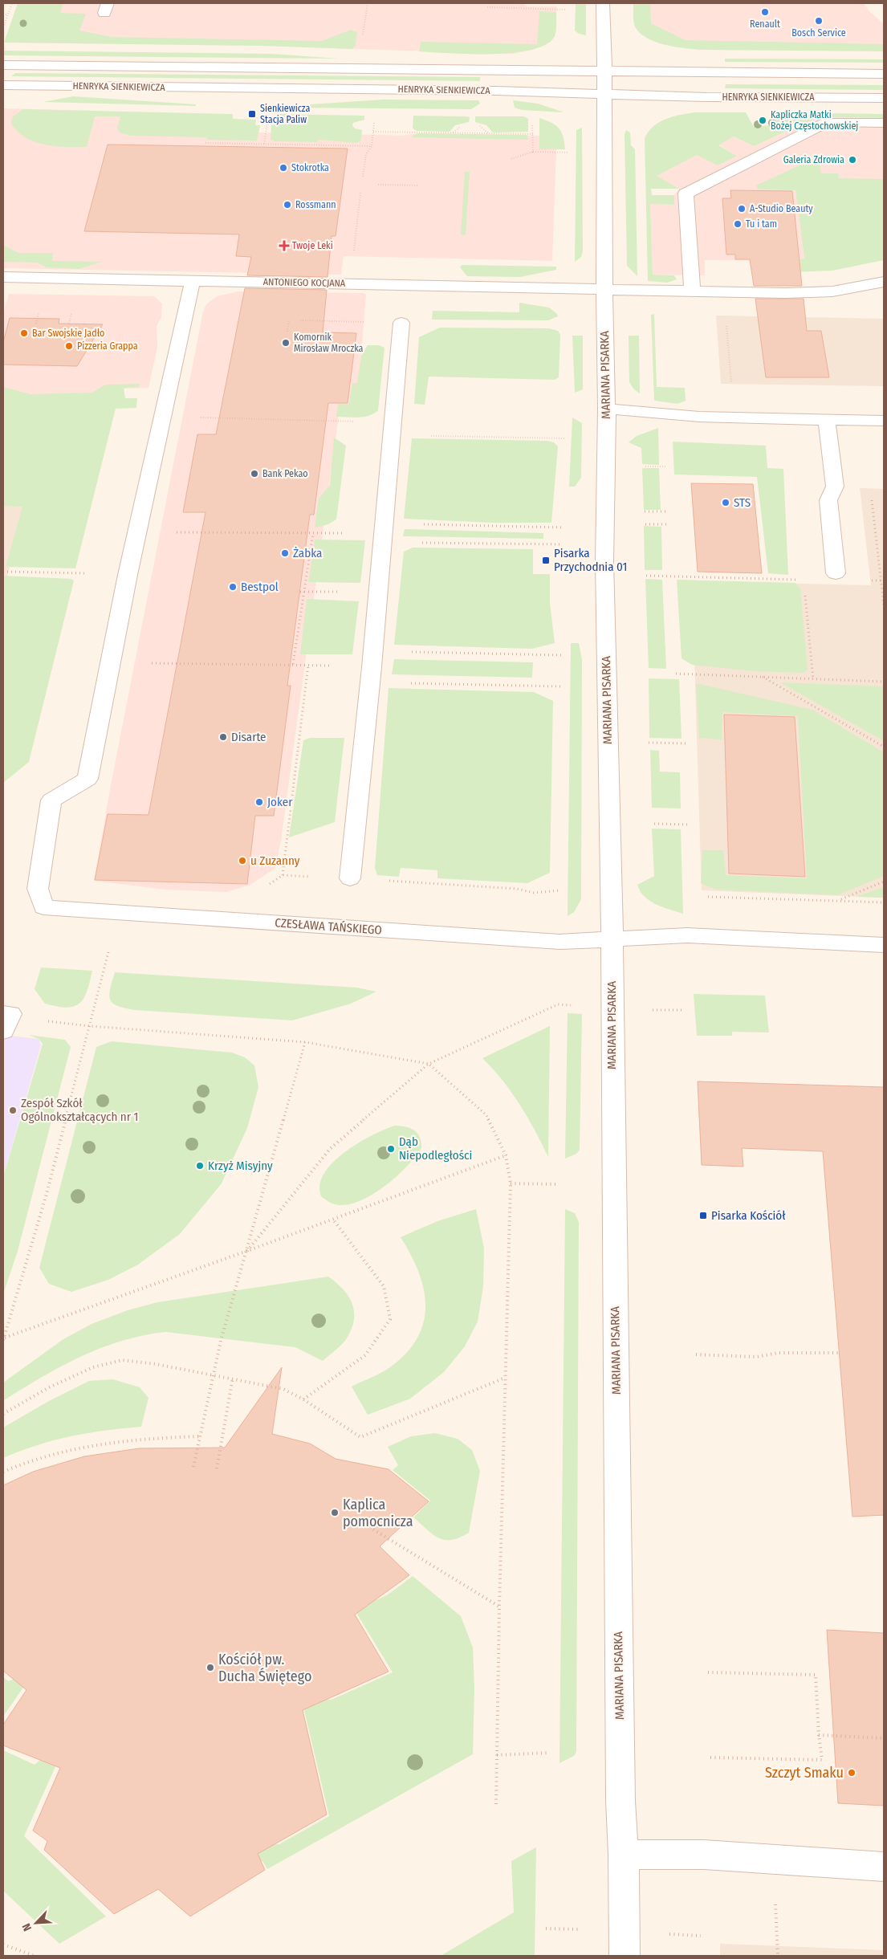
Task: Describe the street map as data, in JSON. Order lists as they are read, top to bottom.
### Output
{
  "streets": {
    "street": [
      "HENRYKA SIENKIEWICZA",
      "ANTONIEGO KOCJANA",
      "MARIANA PISARKA",
      "CZESŁAWA TAŃSKIEGO"
    ]
  },
  "crossings": [
    ["HENRYKA SIENKIEWICZA", "MARIANA PISARKA"],
    ["ANTONIEGO KOCJANA", "MARIANA PISARKA"],
    ["MARIANA PISARKA", "CZESŁAWA TAŃSKIEGO"]
  ],
  "places": {
    "other": [
      "Renault",
      "Bosch Service",
      "Kapliczka Matki Bożej Częstochowskiej",
      "Galeria Zdrowia",
      "Stokrotka",
      "Rossmann",
      "A-Studio Beauty",
      "Tu i tam",
      "Bar Swojskie Jadło",
      "Komornik Mirosław Mroczka",
      "Pizzeria Grappa",
      "Bank Pekao",
      "STS",
      "Żabka",
      "Bestpol",
      "Disarte",
      "Joker",
      "u Zuzanny",
      "Zespół Szkół Ogólnokształcących nr 1",
      "Dąb Niepodległości",
      "Krzyż Misyjny",
      "Kaplica pomocnicza",
      "Kościół pw. Ducha Świętego",
      "Szczyt Smaku"
    ],
    "transit": ["Sienkiewicza Stacja Paliw", "Pisarka Przychodnia 01", "Pisarka Kościół"],
    "health": ["Twoje Leki"]
  },
  "north": "bottom left"
}
